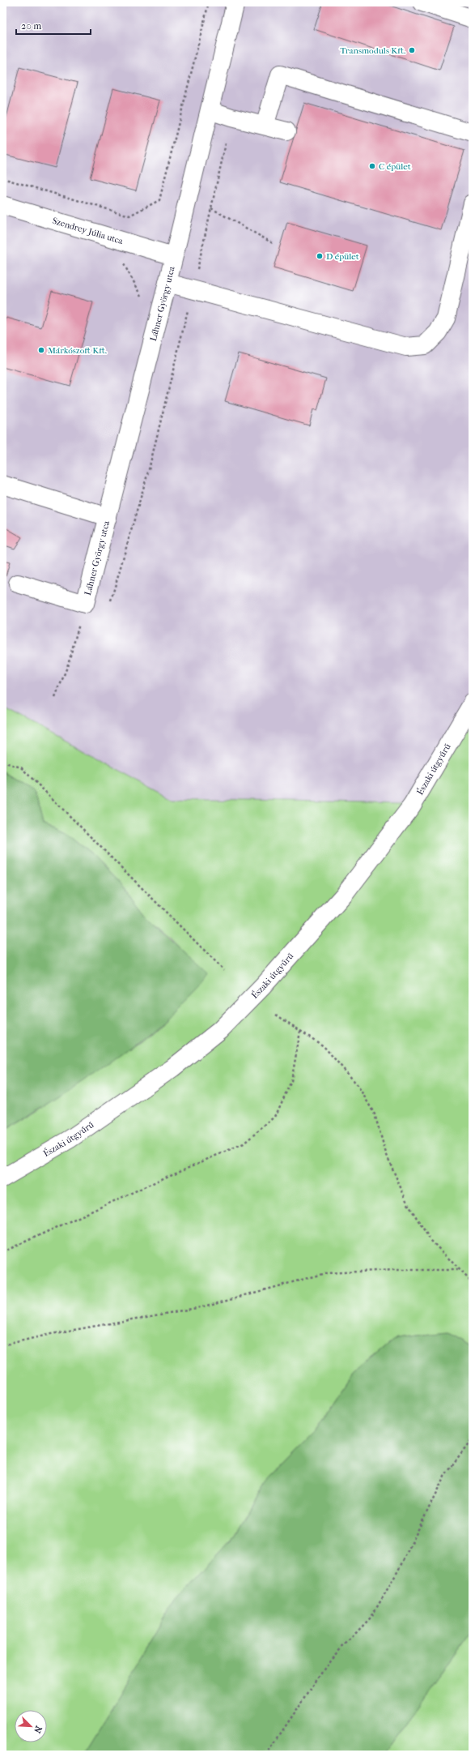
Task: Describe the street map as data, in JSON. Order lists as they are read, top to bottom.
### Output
{
  "streets": {
    "street": ["Szendrey Júlia utca", "Láhner György utca", "Északi útgyűrű"]
  },
  "crossings": [
    ["Szendrey Júlia utca", "Láhner György utca"]
  ],
  "places": [
    "Transmoduls Kft.",
    "C épület",
    "D épület",
    "Márkószoft Kft."
  ],
  "scale_bar": "20 m",
  "north": "bottom right"
}
